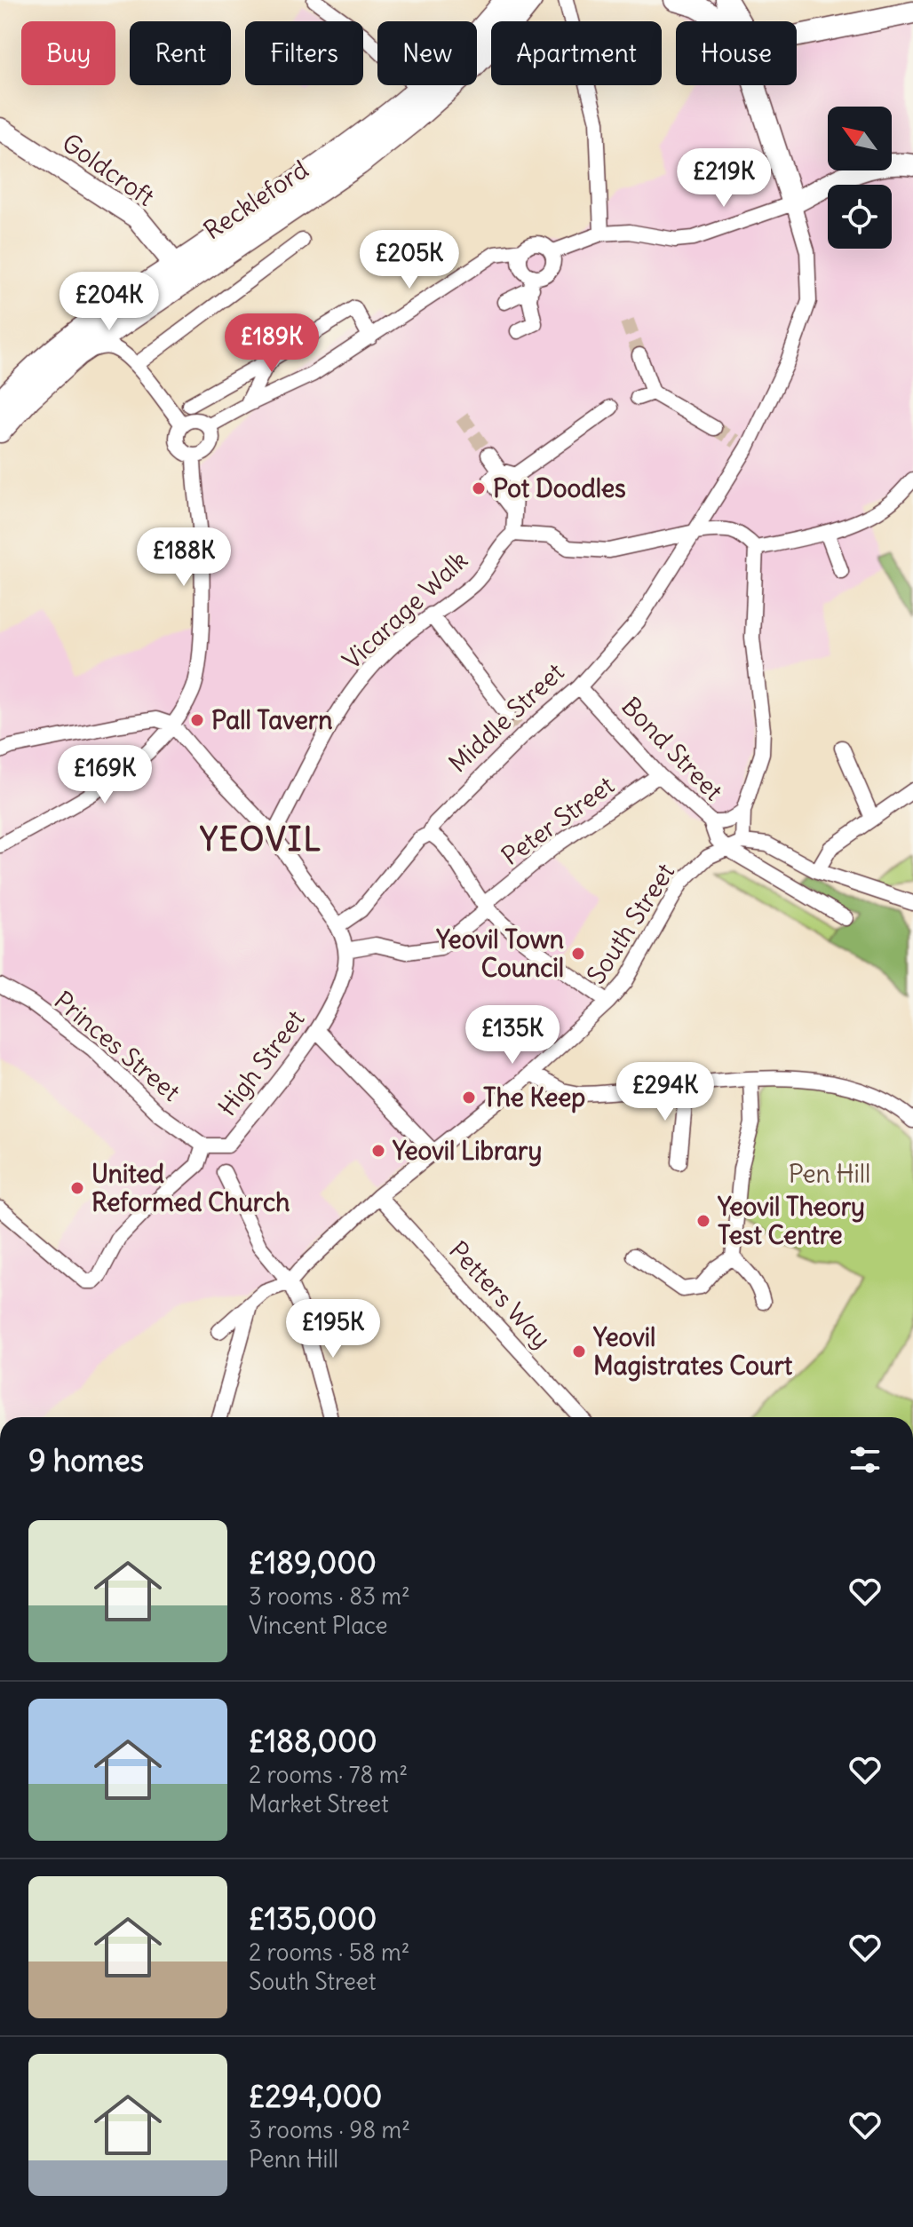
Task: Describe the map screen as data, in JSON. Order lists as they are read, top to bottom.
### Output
{
  "streets": {
    "main road": ["Reckleford"],
    "street": [
      "Goldcroft",
      "Vicarage Walk",
      "Middle Street",
      "Bond Street",
      "Peter Street",
      "South Street",
      "Princes Street",
      "High Street",
      "Petters Way"
    ]
  },
  "crossings": [
    ["Goldcroft", "Reckleford"],
    ["Vicarage Walk", "High Street"],
    ["Middle Street", "Bond Street"],
    ["Middle Street", "High Street"],
    ["Bond Street", "Peter Street"],
    ["Bond Street", "South Street"],
    ["Peter Street", "High Street"],
    ["South Street", "Petters Way"],
    ["Princes Street", "High Street"]
  ],
  "districts": ["YEOVIL"],
  "parks": ["Pen Hill"],
  "places": [
    "Pot Doodles",
    "Pall Tavern",
    "Yeovil Town Council",
    "The Keep",
    "Yeovil Library",
    "United Reformed Church",
    "Yeovil Theory Test Centre",
    "Yeovil Magistrates Court"
  ],
  "north": "top left",
  "page": {
    "chip": [
      "Buy",
      "Rent",
      "Filters",
      "New",
      "Apartment",
      "House"
    ],
    "price": [
      "£219K",
      "£205K",
      "£204K",
      "£189K",
      "£188K",
      "£169K",
      "£135K",
      "£294K",
      "£195K"
    ],
    "heading": "9 homes",
    "list": [
      {
        "name": "£189,000",
        "note": "3 rooms · 83 m² · Vincent Place"
      },
      {
        "name": "£188,000",
        "note": "2 rooms · 78 m² · Market Street"
      },
      {
        "name": "£135,000",
        "note": "2 rooms · 58 m² · South Street"
      },
      {
        "name": "£294,000",
        "note": "3 rooms · 98 m² · Penn Hill"
      }
    ]
  }
}
